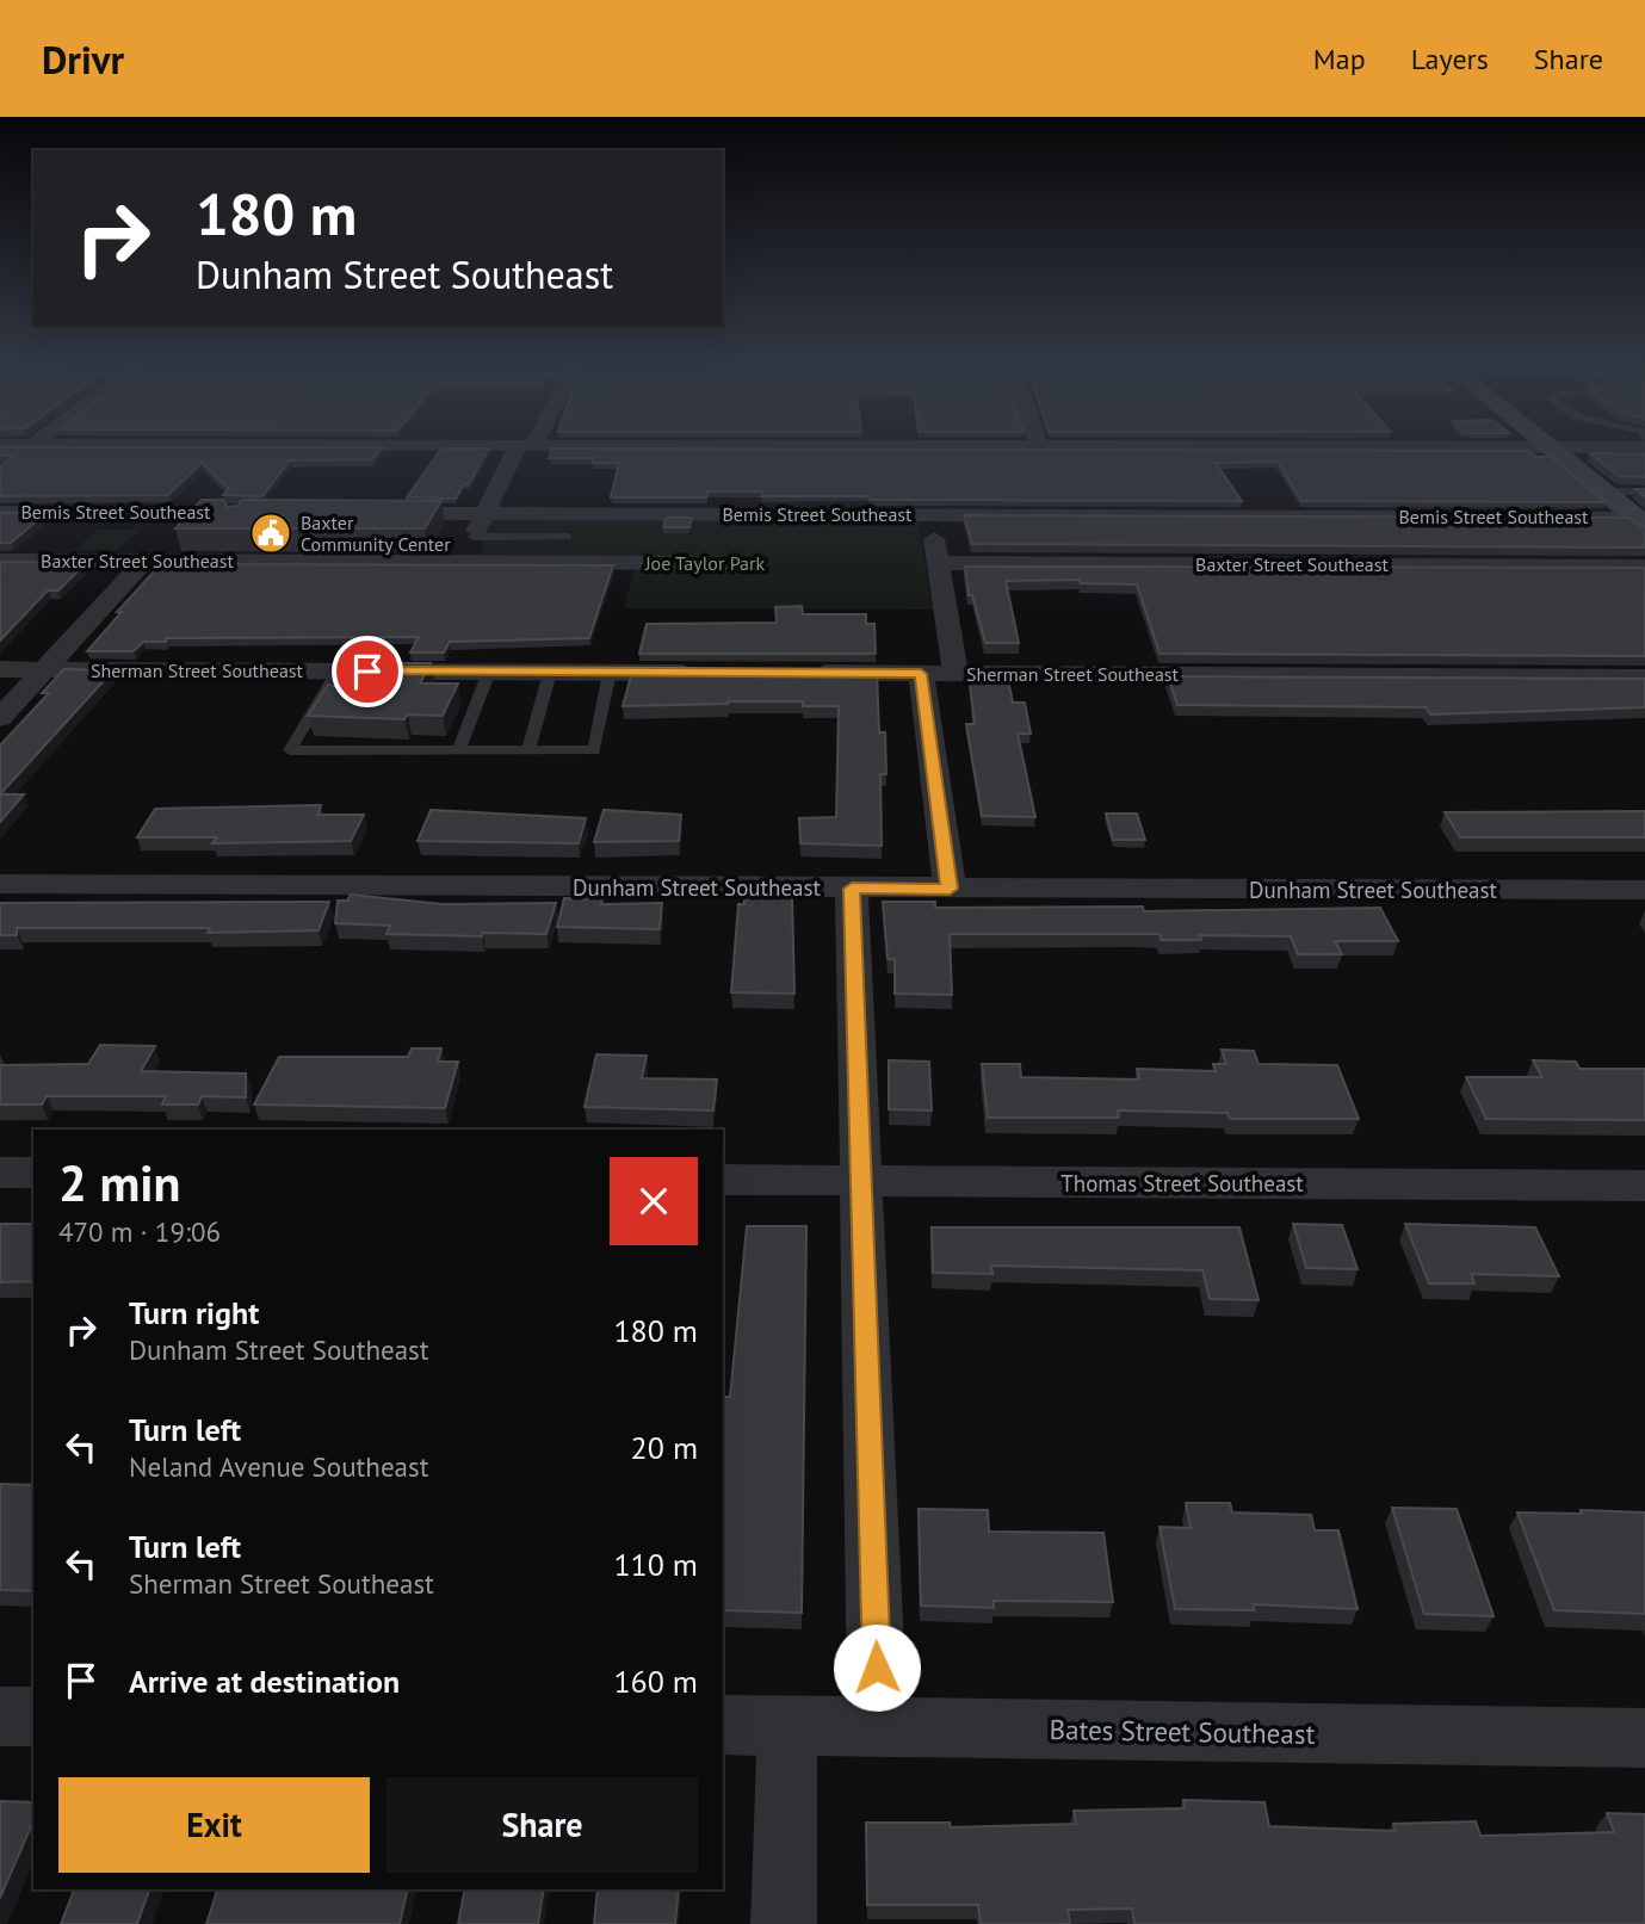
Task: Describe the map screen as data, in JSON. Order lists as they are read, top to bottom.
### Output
{
  "streets": {
    "street": [
      "Bemis Street Southeast",
      "Baxter Street Southeast",
      "Sherman Street Southeast",
      "Dunham Street Southeast",
      "Thomas Street Southeast",
      "Bates Street Southeast"
    ]
  },
  "parks": ["Joe Taylor Park"],
  "places": {
    "public building": ["Baxter Community Center"]
  },
  "page": {
    "header": "Drivr",
    "nav": ["Map", "Layers", "Share"],
    "turn": ["180 m", "Dunham Street Southeast"],
    "heading": ["2 min", "470 m · 19:06"],
    "list": [
      {
        "name": "Turn right",
        "note": "Dunham Street Southeast",
        "value": "180 m"
      },
      {
        "name": "Turn left",
        "note": "Neland Avenue Southeast",
        "value": "20 m"
      },
      {
        "name": "Turn left",
        "note": "Sherman Street Southeast",
        "value": "110 m"
      },
      {
        "name": "Arrive at destination",
        "value": "160 m"
      }
    ],
    "buttons": ["Exit", "Share"]
  }
}
